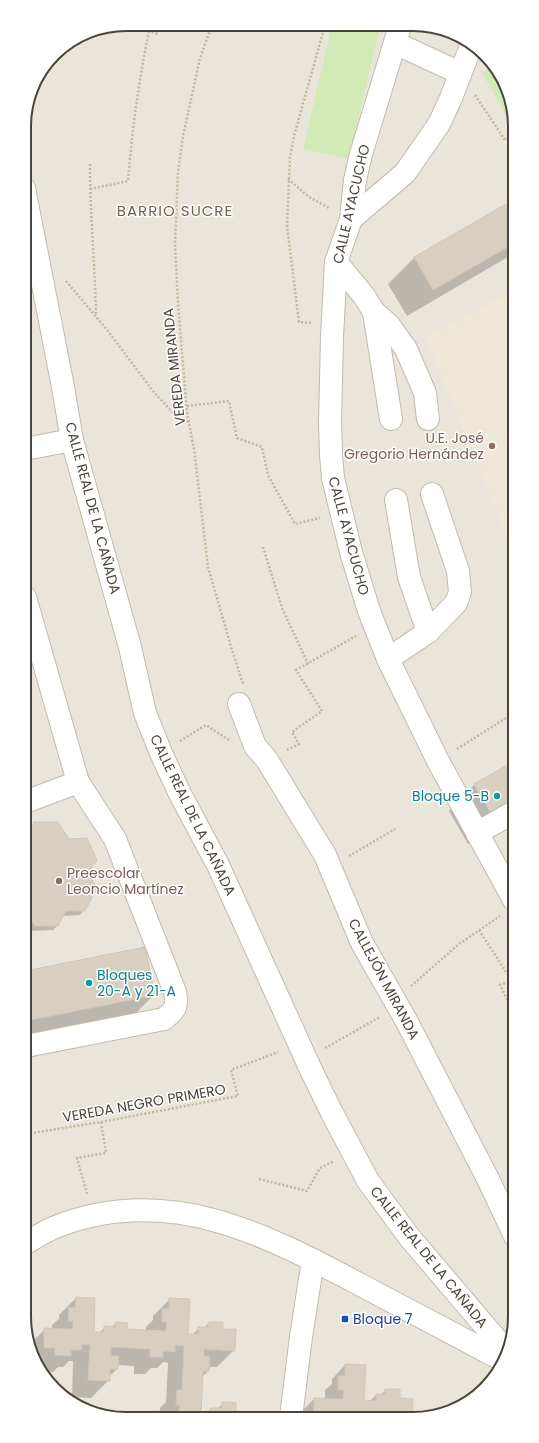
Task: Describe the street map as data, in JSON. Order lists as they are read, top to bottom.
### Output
{
  "streets": {
    "street": ["CALLE AYACUCHO", "CALLE REAL DE LA CAÑADA", "CALLEJÓN MIRANDA"],
    "path": ["VEREDA MIRANDA", "VEREDA NEGRO PRIMERO"]
  },
  "crossings": [
    ["VEREDA MIRANDA", "CALLEJÓN MIRANDA"],
    ["CALLE REAL DE LA CAÑADA", "VEREDA NEGRO PRIMERO"]
  ],
  "districts": ["BARRIO SUCRE"],
  "places": {
    "other": [
      "U.E. José Gregorio Hernández",
      "Bloque 5-B",
      "Preescolar Leoncio Martínez",
      "Bloques 20-A y 21-A"
    ],
    "transit": ["Bloque 7"]
  }
}
